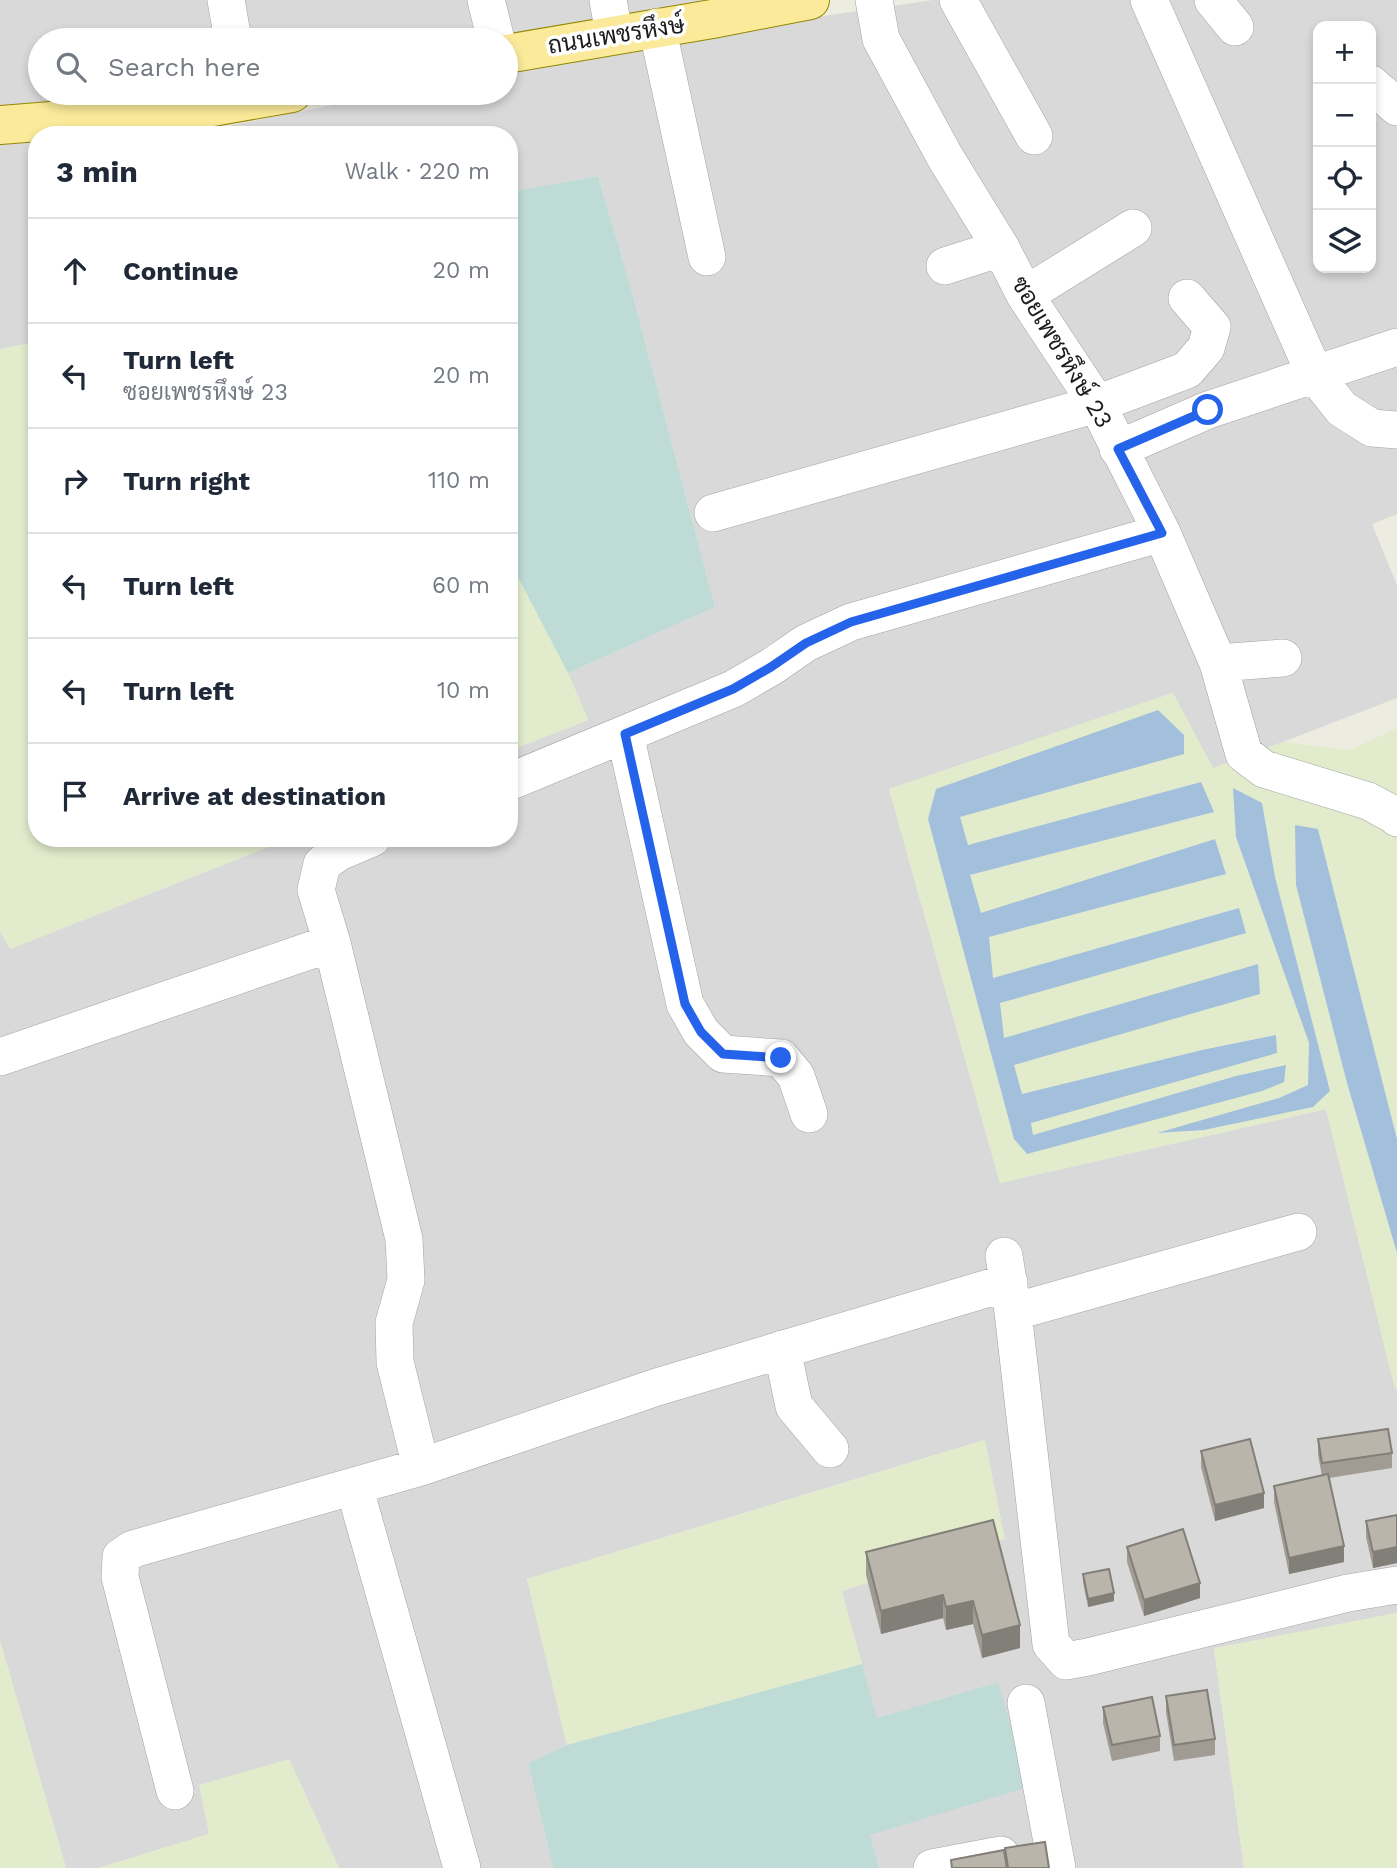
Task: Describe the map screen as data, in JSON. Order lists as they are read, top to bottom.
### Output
{
  "streets": {
    "main road": ["ถนนเพชรหึงษ์"],
    "street": ["ซอยเพชรหึงษ์ 23"]
  },
  "page": {
    "map_buttons": ["+", "−"],
    "search": "Search here",
    "heading": ["3 min", "Walk · 220 m"],
    "list": [
      ["Continue", "20 m"],
      ["Turn left", "ซอยเพชรหึงษ์ 23", "20 m"],
      ["Turn right", "110 m"],
      ["Turn left", "60 m"],
      ["Turn left", "10 m"],
      "Arrive at destination"
    ]
  }
}
